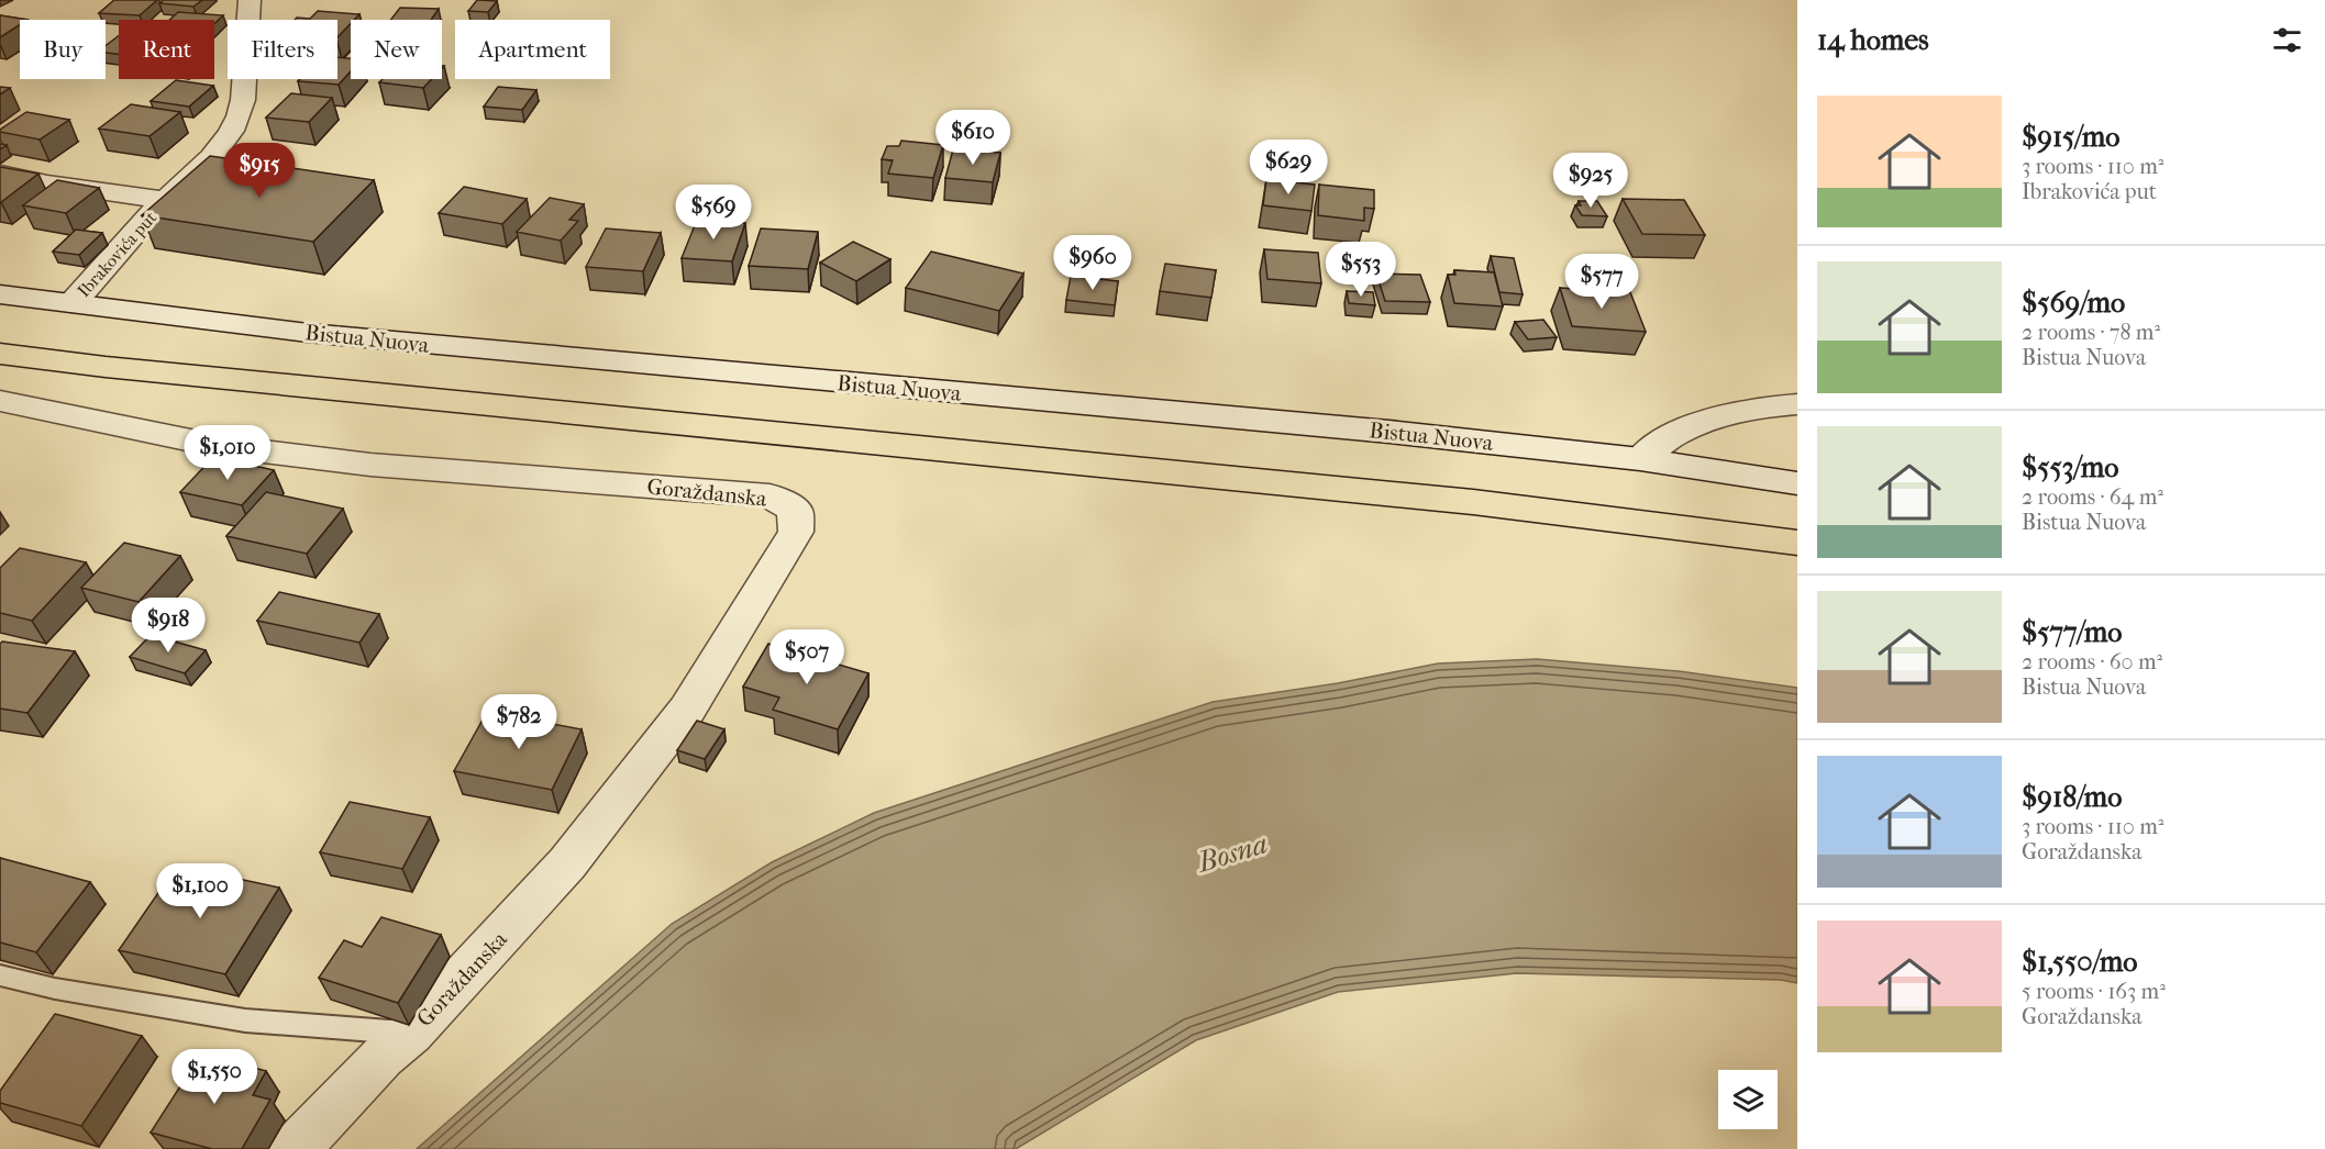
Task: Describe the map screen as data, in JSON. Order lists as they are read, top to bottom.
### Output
{
  "streets": {
    "street": ["Ibrakovića put", "Bistua Nuova", "Goraždanska"]
  },
  "crossings": [
    ["Ibrakovića put", "Bistua Nuova"]
  ],
  "water": ["Bosna"],
  "page": {
    "heading": "14 homes",
    "chip": [
      "Buy",
      "Rent",
      "Filters",
      "New",
      "Apartment"
    ],
    "list": [
      {
        "name": "$915/mo",
        "note": "3 rooms · 110 m² · Ibrakovića put"
      },
      {
        "name": "$569/mo",
        "note": "2 rooms · 78 m² · Bistua Nuova"
      },
      {
        "name": "$553/mo",
        "note": "2 rooms · 64 m² · Bistua Nuova"
      },
      {
        "name": "$577/mo",
        "note": "2 rooms · 60 m² · Bistua Nuova"
      },
      {
        "name": "$918/mo",
        "note": "3 rooms · 110 m² · Goraždanska"
      },
      {
        "name": "$1,550/mo",
        "note": "5 rooms · 163 m² · Goraždanska"
      }
    ],
    "price": [
      "$610",
      "$629",
      "$915",
      "$925",
      "$569",
      "$960",
      "$553",
      "$577",
      "$1,010",
      "$918",
      "$507",
      "$782",
      "$1,100",
      "$1,550"
    ]
  }
}
